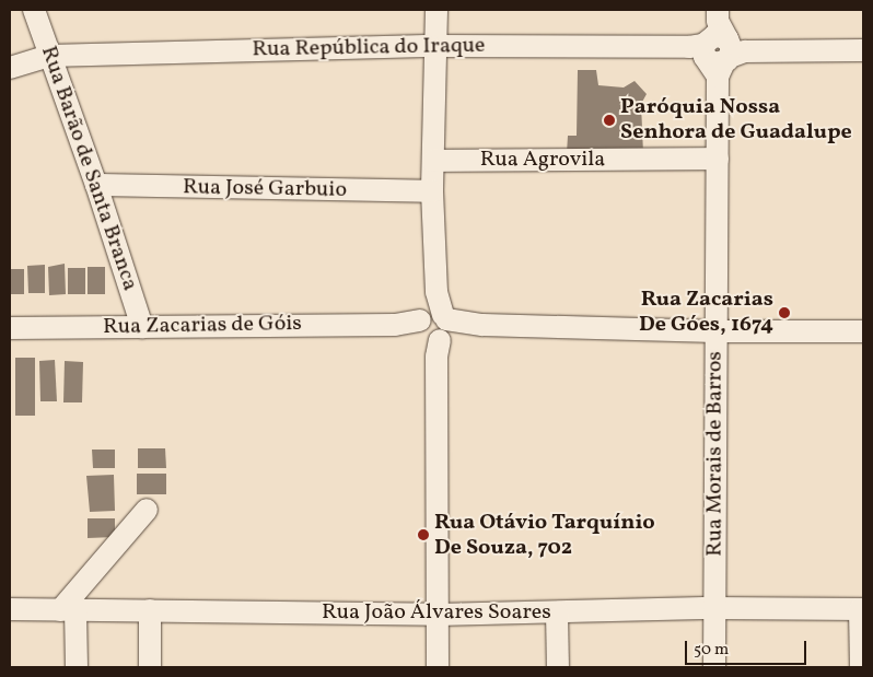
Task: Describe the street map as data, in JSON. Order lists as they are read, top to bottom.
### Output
{
  "streets": {
    "street": [
      "Rua República do Iraque",
      "Rua Agrovila",
      "Rua Barão de Santa Branca",
      "Rua José Garbuio",
      "Rua Zacarias de Góis",
      "Rua Morais de Barros",
      "Rua João Álvares Soares"
    ]
  },
  "crossings": [
    ["Rua República do Iraque", "Rua Barão de Santa Branca"],
    ["Rua República do Iraque", "Rua Morais de Barros"],
    ["Rua Agrovila", "Rua Morais de Barros"],
    ["Rua Barão de Santa Branca", "Rua José Garbuio"],
    ["Rua Barão de Santa Branca", "Rua Zacarias de Góis"],
    ["Rua Zacarias de Góis", "Rua Morais de Barros"],
    ["Rua Morais de Barros", "Rua João Álvares Soares"]
  ],
  "places": ["Paróquia Nossa Senhora de Guadalupe", "Rua Zacarias De Góes, 1674", "Rua Otávio Tarquínio De Souza, 702"],
  "scale_bar": "50 m"
}
